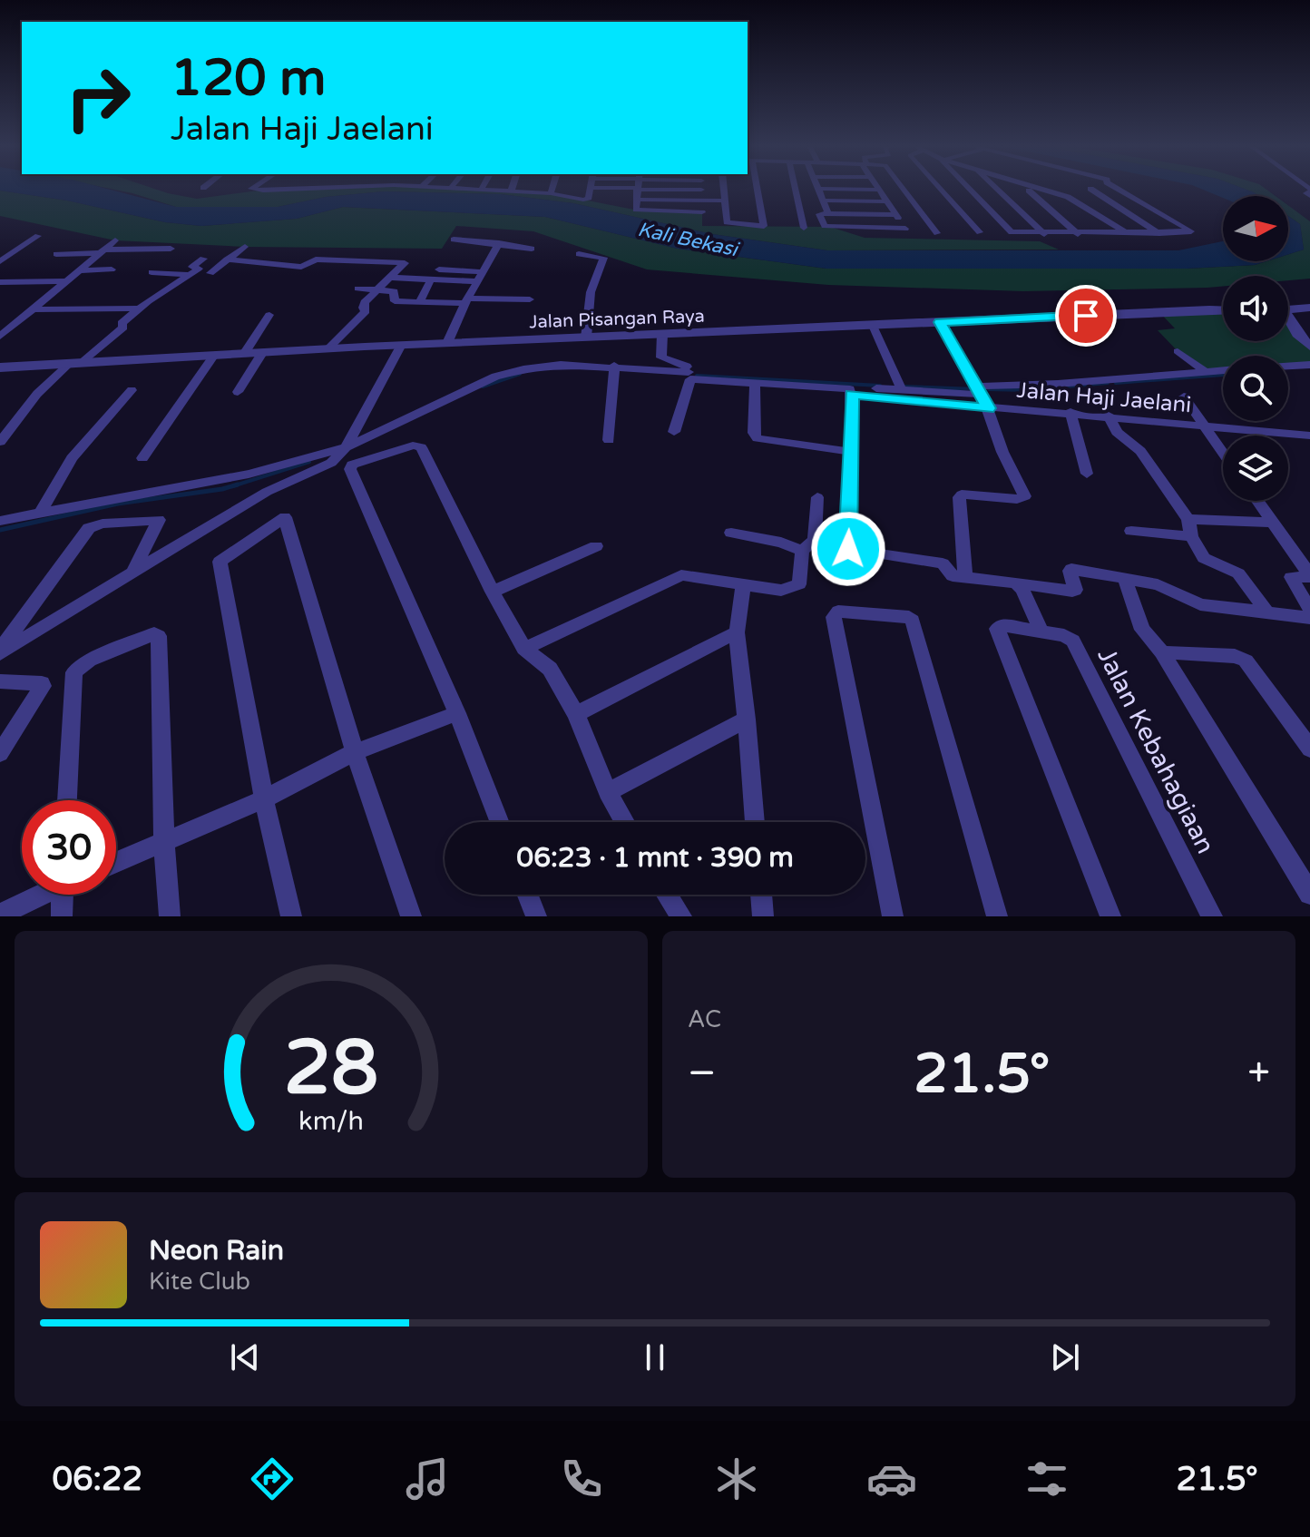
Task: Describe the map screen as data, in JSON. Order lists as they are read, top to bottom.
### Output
{
  "streets": {
    "street": ["Jalan Pisangan Raya", "Jalan Haji Jaelani", "Jalan Kebahagiaan"]
  },
  "water": ["Kali Bekasi"],
  "north": "right",
  "page": {
    "turn": ["120 m", "Jalan Haji Jaelani"],
    "limit": "30",
    "trip": "06:23 · 1 mnt · 390 m",
    "tile": "AC",
    "heat": ["−", "21.5°", "+"],
    "song": ["Neon Rain", "Kite Club"],
    "tabs": ["06:22", "21.5°"],
    "gauge": ["28", "km/h"]
  }
}
